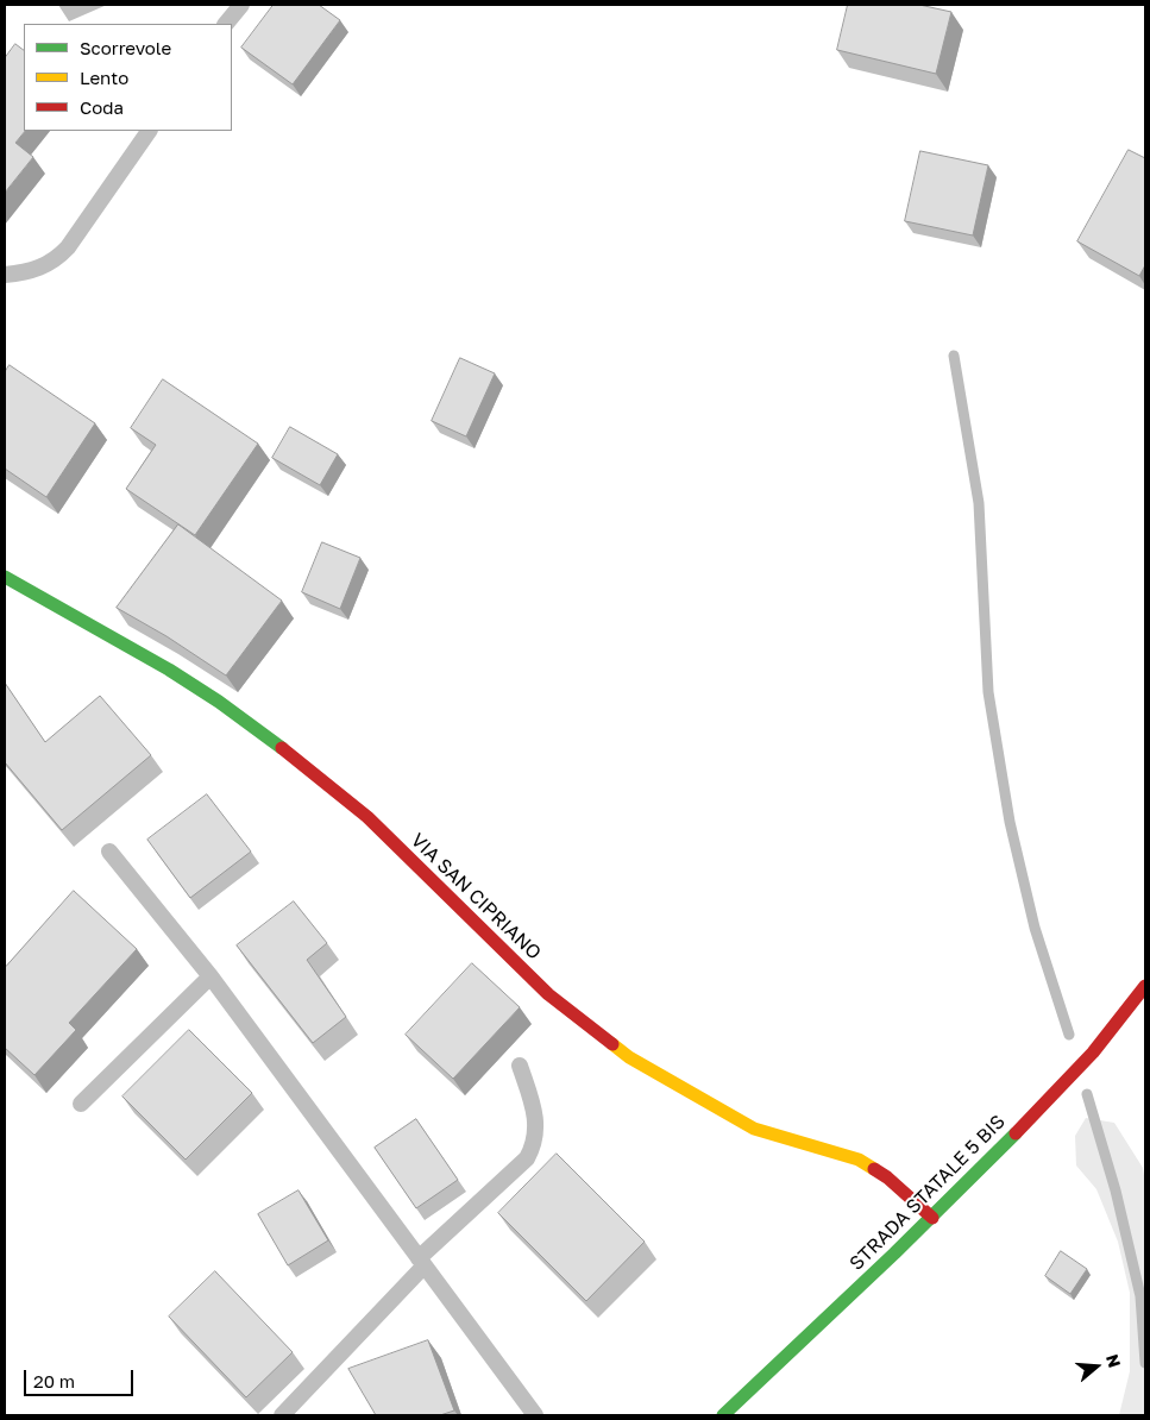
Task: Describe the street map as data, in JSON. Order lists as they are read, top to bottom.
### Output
{
  "streets": {
    "street": ["VIA SAN CIPRIANO", "STRADA STATALE 5 BIS"]
  },
  "crossings": [
    ["VIA SAN CIPRIANO", "STRADA STATALE 5 BIS"]
  ],
  "legend": ["Scorrevole", "Lento", "Coda"],
  "scale_bar": "20 m",
  "north": "right"
}
